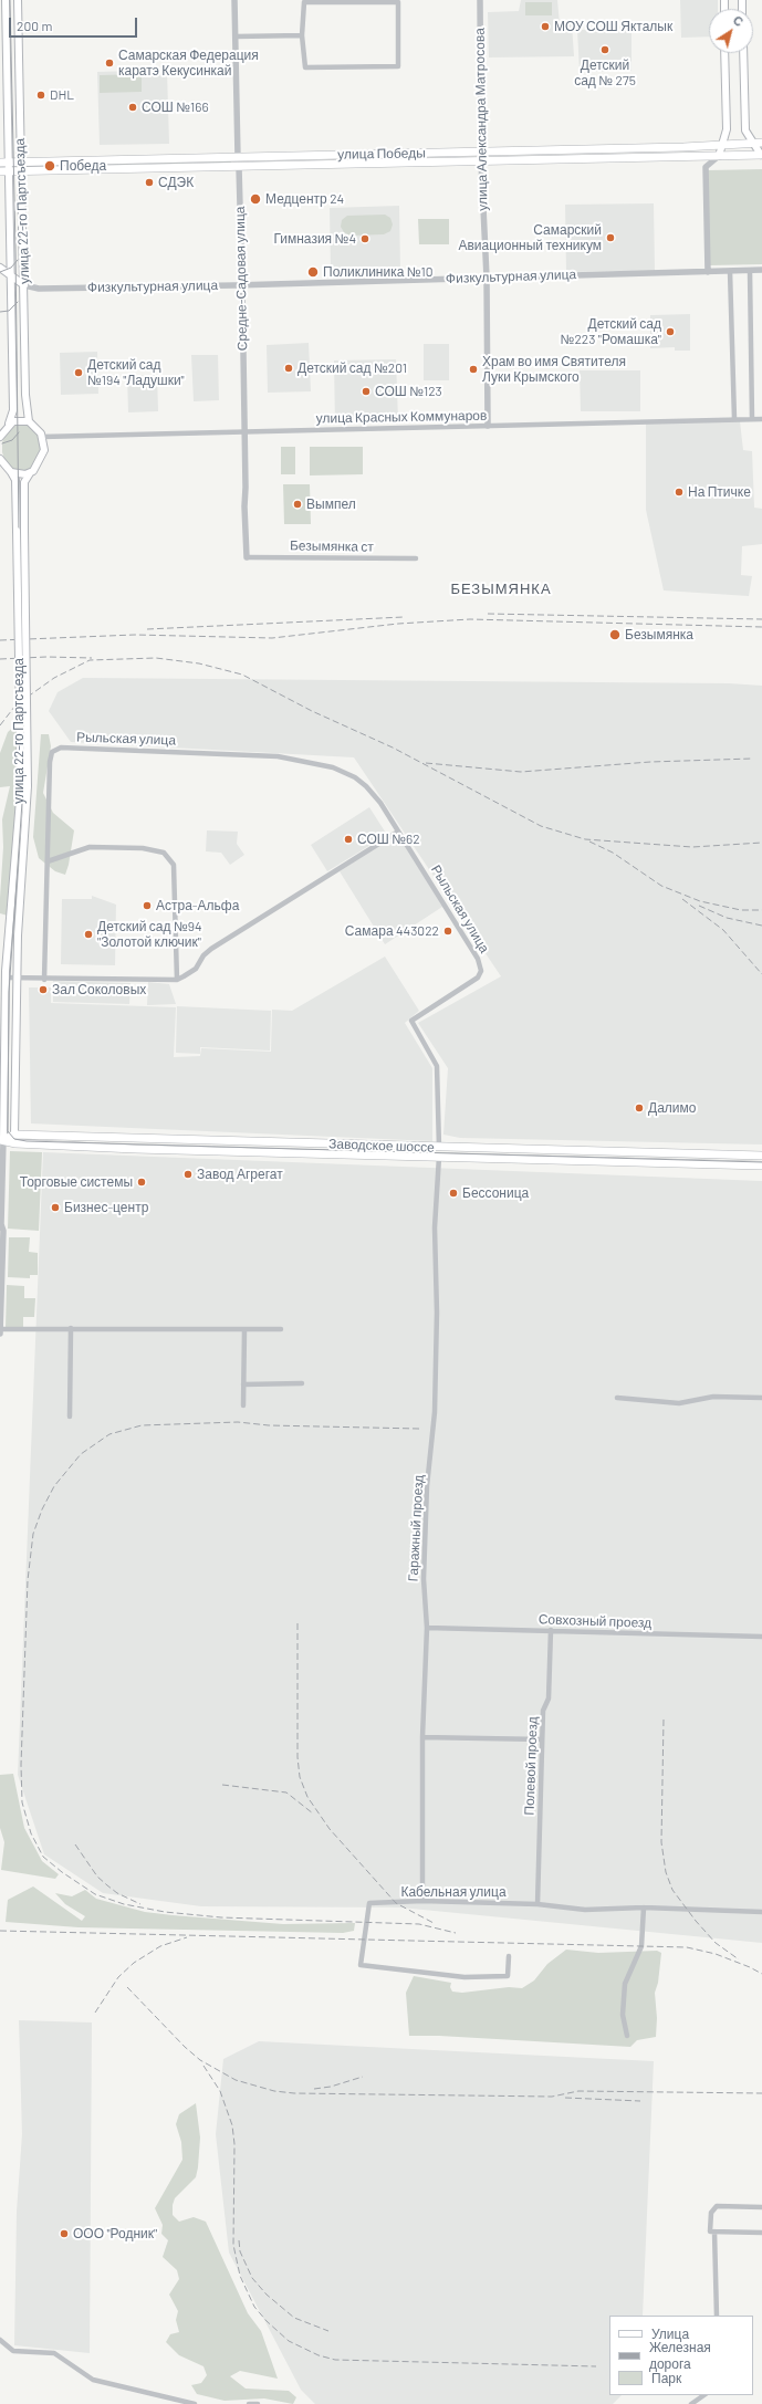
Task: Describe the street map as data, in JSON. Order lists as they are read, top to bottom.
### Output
{
  "streets": {
    "main road": [
      "улица Александра Матросова",
      "улица Победы",
      "улица 22-го Партсъезда",
      "Средне-Садовая улица",
      "Заводское шоссе"
    ],
    "street": [
      "Физкультурная улица",
      "улица Красных Коммунаров",
      "Безымянка ст",
      "Рыльская улица",
      "Гаражный проезд",
      "Совхозный проезд",
      "Полевой проезд",
      "Кабельная улица"
    ]
  },
  "crossings": [
    ["улица Александра Матросова", "улица Победы"],
    ["улица Александра Матросова", "Физкультурная улица"],
    ["улица Александра Матросова", "улица Красных Коммунаров"],
    ["улица Победы", "улица 22-го Партсъезда"],
    ["улица Победы", "Средне-Садовая улица"],
    ["улица 22-го Партсъезда", "Физкультурная улица"],
    ["улица 22-го Партсъезда", "Заводское шоссе"],
    ["Физкультурная улица", "Средне-Садовая улица"],
    ["Средне-Садовая улица", "улица Красных Коммунаров"],
    ["Средне-Садовая улица", "Безымянка ст"],
    ["Рыльская улица", "Гаражный проезд"],
    ["Заводское шоссе", "Гаражный проезд"],
    ["Гаражный проезд", "Совхозный проезд"],
    ["Гаражный проезд", "Кабельная улица"],
    ["Совхозный проезд", "Полевой проезд"],
    ["Полевой проезд", "Кабельная улица"]
  ],
  "districts": ["БЕЗЫМЯНКА"],
  "places": [
    "МОУ СОШ Якталык",
    "Детский сад № 275",
    "Самарская Федерация каратэ Кекусинкай",
    "DHL",
    "СОШ №166",
    "Победа",
    "СДЭК",
    "Медцентр 24",
    "Самарский Авиационный техникум",
    "Гимназия №4",
    "Поликлиника №10",
    "Детский сад №223 \"Ромашка\"",
    "Детский сад №201",
    "Храм во имя Святителя Луки Крымского",
    "Детский сад №194 \"Ладушки\"",
    "СОШ №123",
    "На Птичке",
    "Вымпел",
    "Безымянка",
    "СОШ №62",
    "Астра-Альфа",
    "Самара 443022",
    "Детский сад №94 \"Золотой ключик\"",
    "Зал Соколовых",
    "Далимо",
    "Завод Агрегат",
    "Торговые системы",
    "Бессоница",
    "Бизнес-центр",
    "ООО \"Родник\""
  ],
  "legend": ["Улица", "Железная дорога", "Парк"],
  "scale_bar": "200 m",
  "north": "top right"
}
